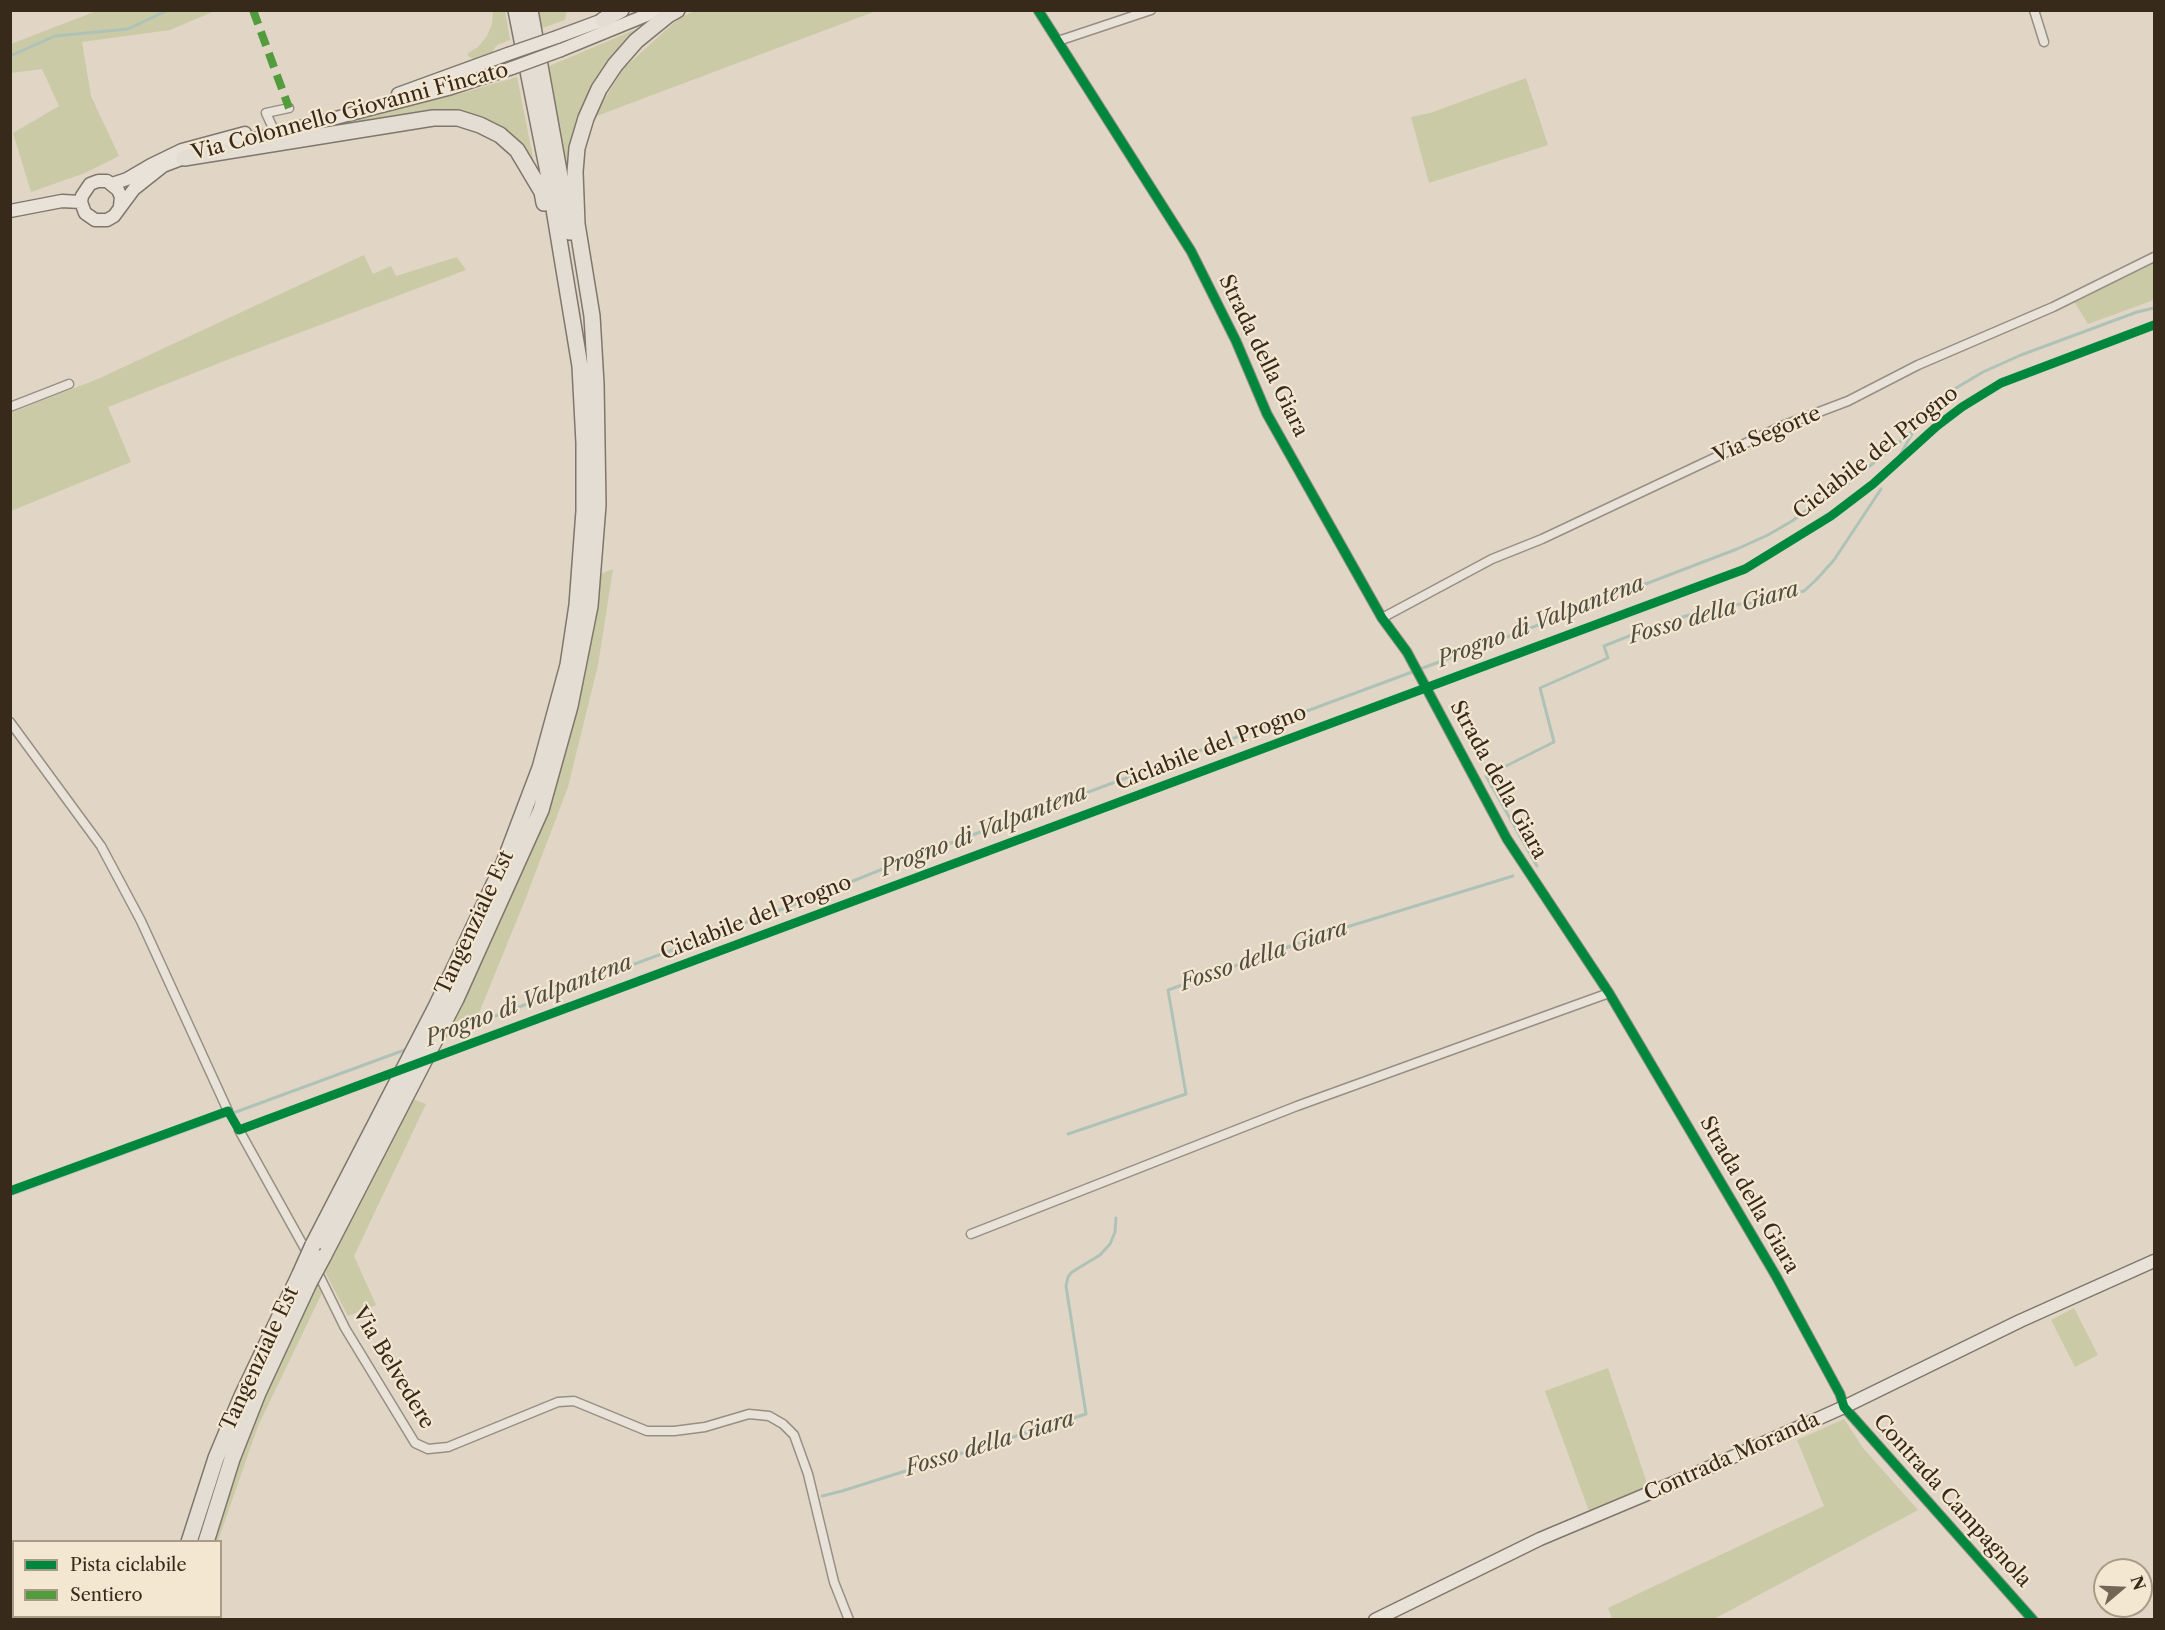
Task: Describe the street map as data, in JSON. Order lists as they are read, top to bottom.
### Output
{
  "streets": {
    "highway": ["Tangenziale Est"],
    "main road": ["Via Colonnello Giovanni Fincato", "Contrada Moranda"],
    "street": [
      "Strada della Giara",
      "Via Segorte",
      "Via Belvedere",
      "Contrada Campagnola"
    ],
    "cycle path": ["Ciclabile del Progno"]
  },
  "crossings": [
    ["Strada della Giara", "Via Segorte"],
    ["Strada della Giara", "Contrada Moranda"],
    ["Strada della Giara", "Contrada Campagnola"],
    ["Contrada Moranda", "Contrada Campagnola"]
  ],
  "water": ["Fosso della Giara", "Progno di Valpantena"],
  "legend": ["Pista ciclabile", "Sentiero"],
  "north": "right"
}
